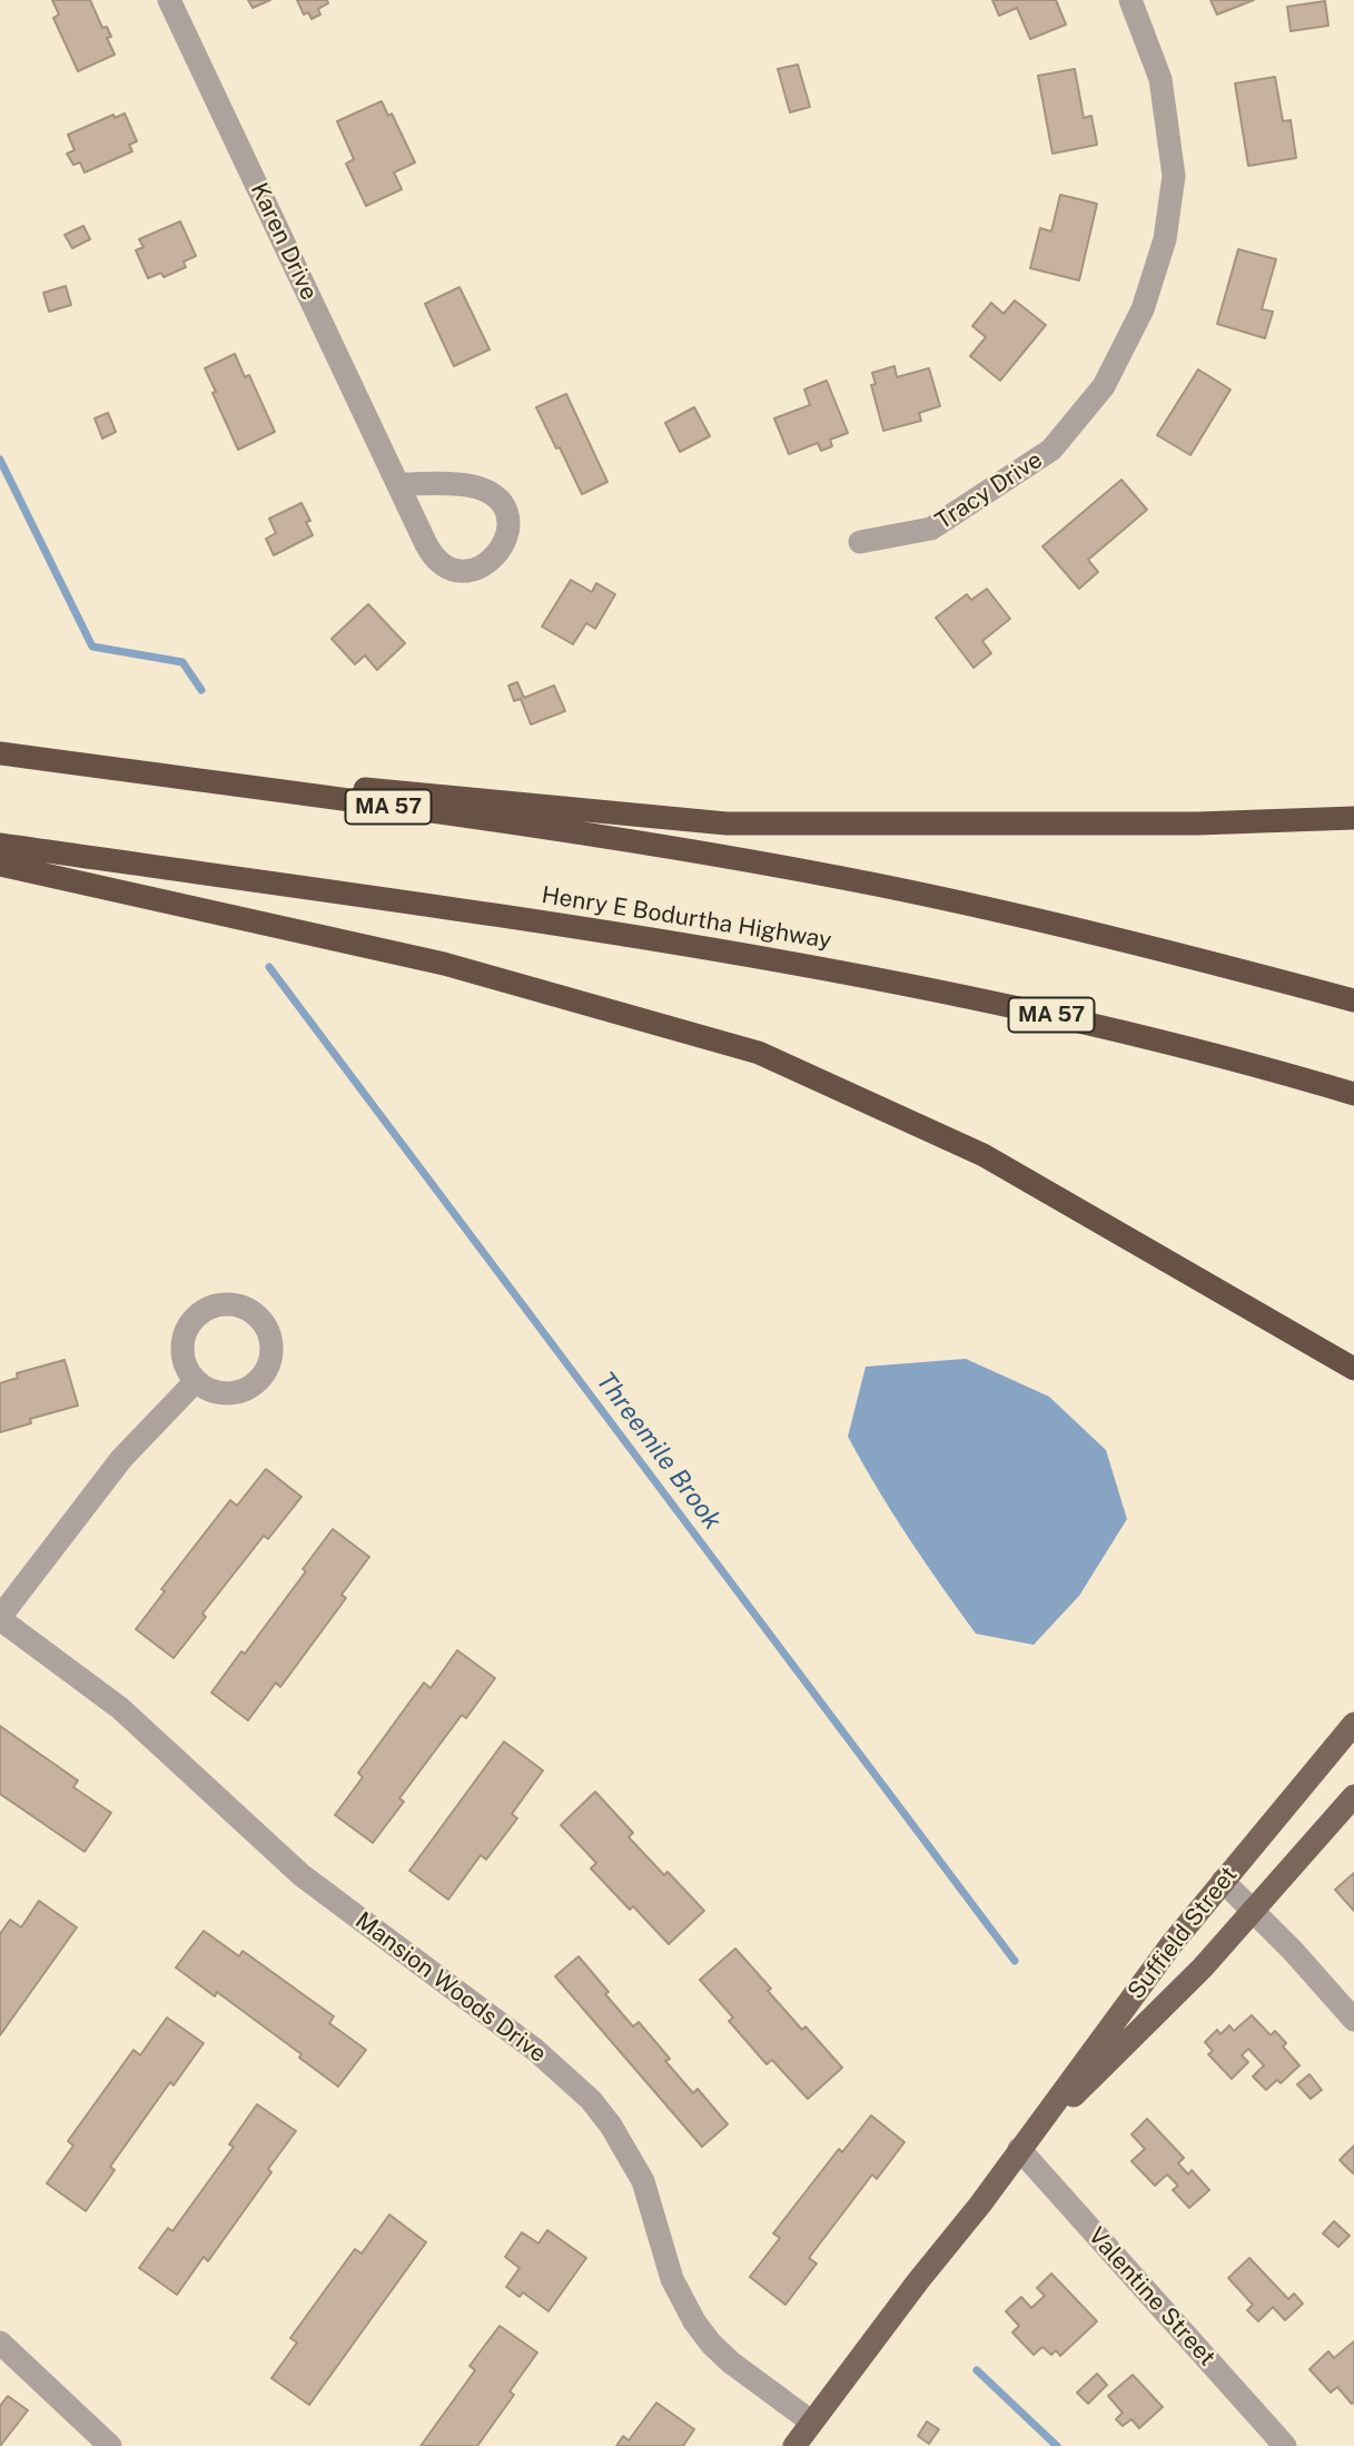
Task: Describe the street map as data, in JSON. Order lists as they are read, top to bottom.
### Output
{
  "streets": {
    "highway": ["MA 57", "Henry E Bodurtha Highway"],
    "main road": ["Suffield Street"],
    "street": [
      "Karen Drive",
      "Tracy Drive",
      "Mansion Woods Drive",
      "Valentine Street"
    ]
  },
  "crossings": [
    ["Suffield Street", "Mansion Woods Drive"],
    ["Suffield Street", "Valentine Street"]
  ],
  "water": ["Threemile Brook"]
}
